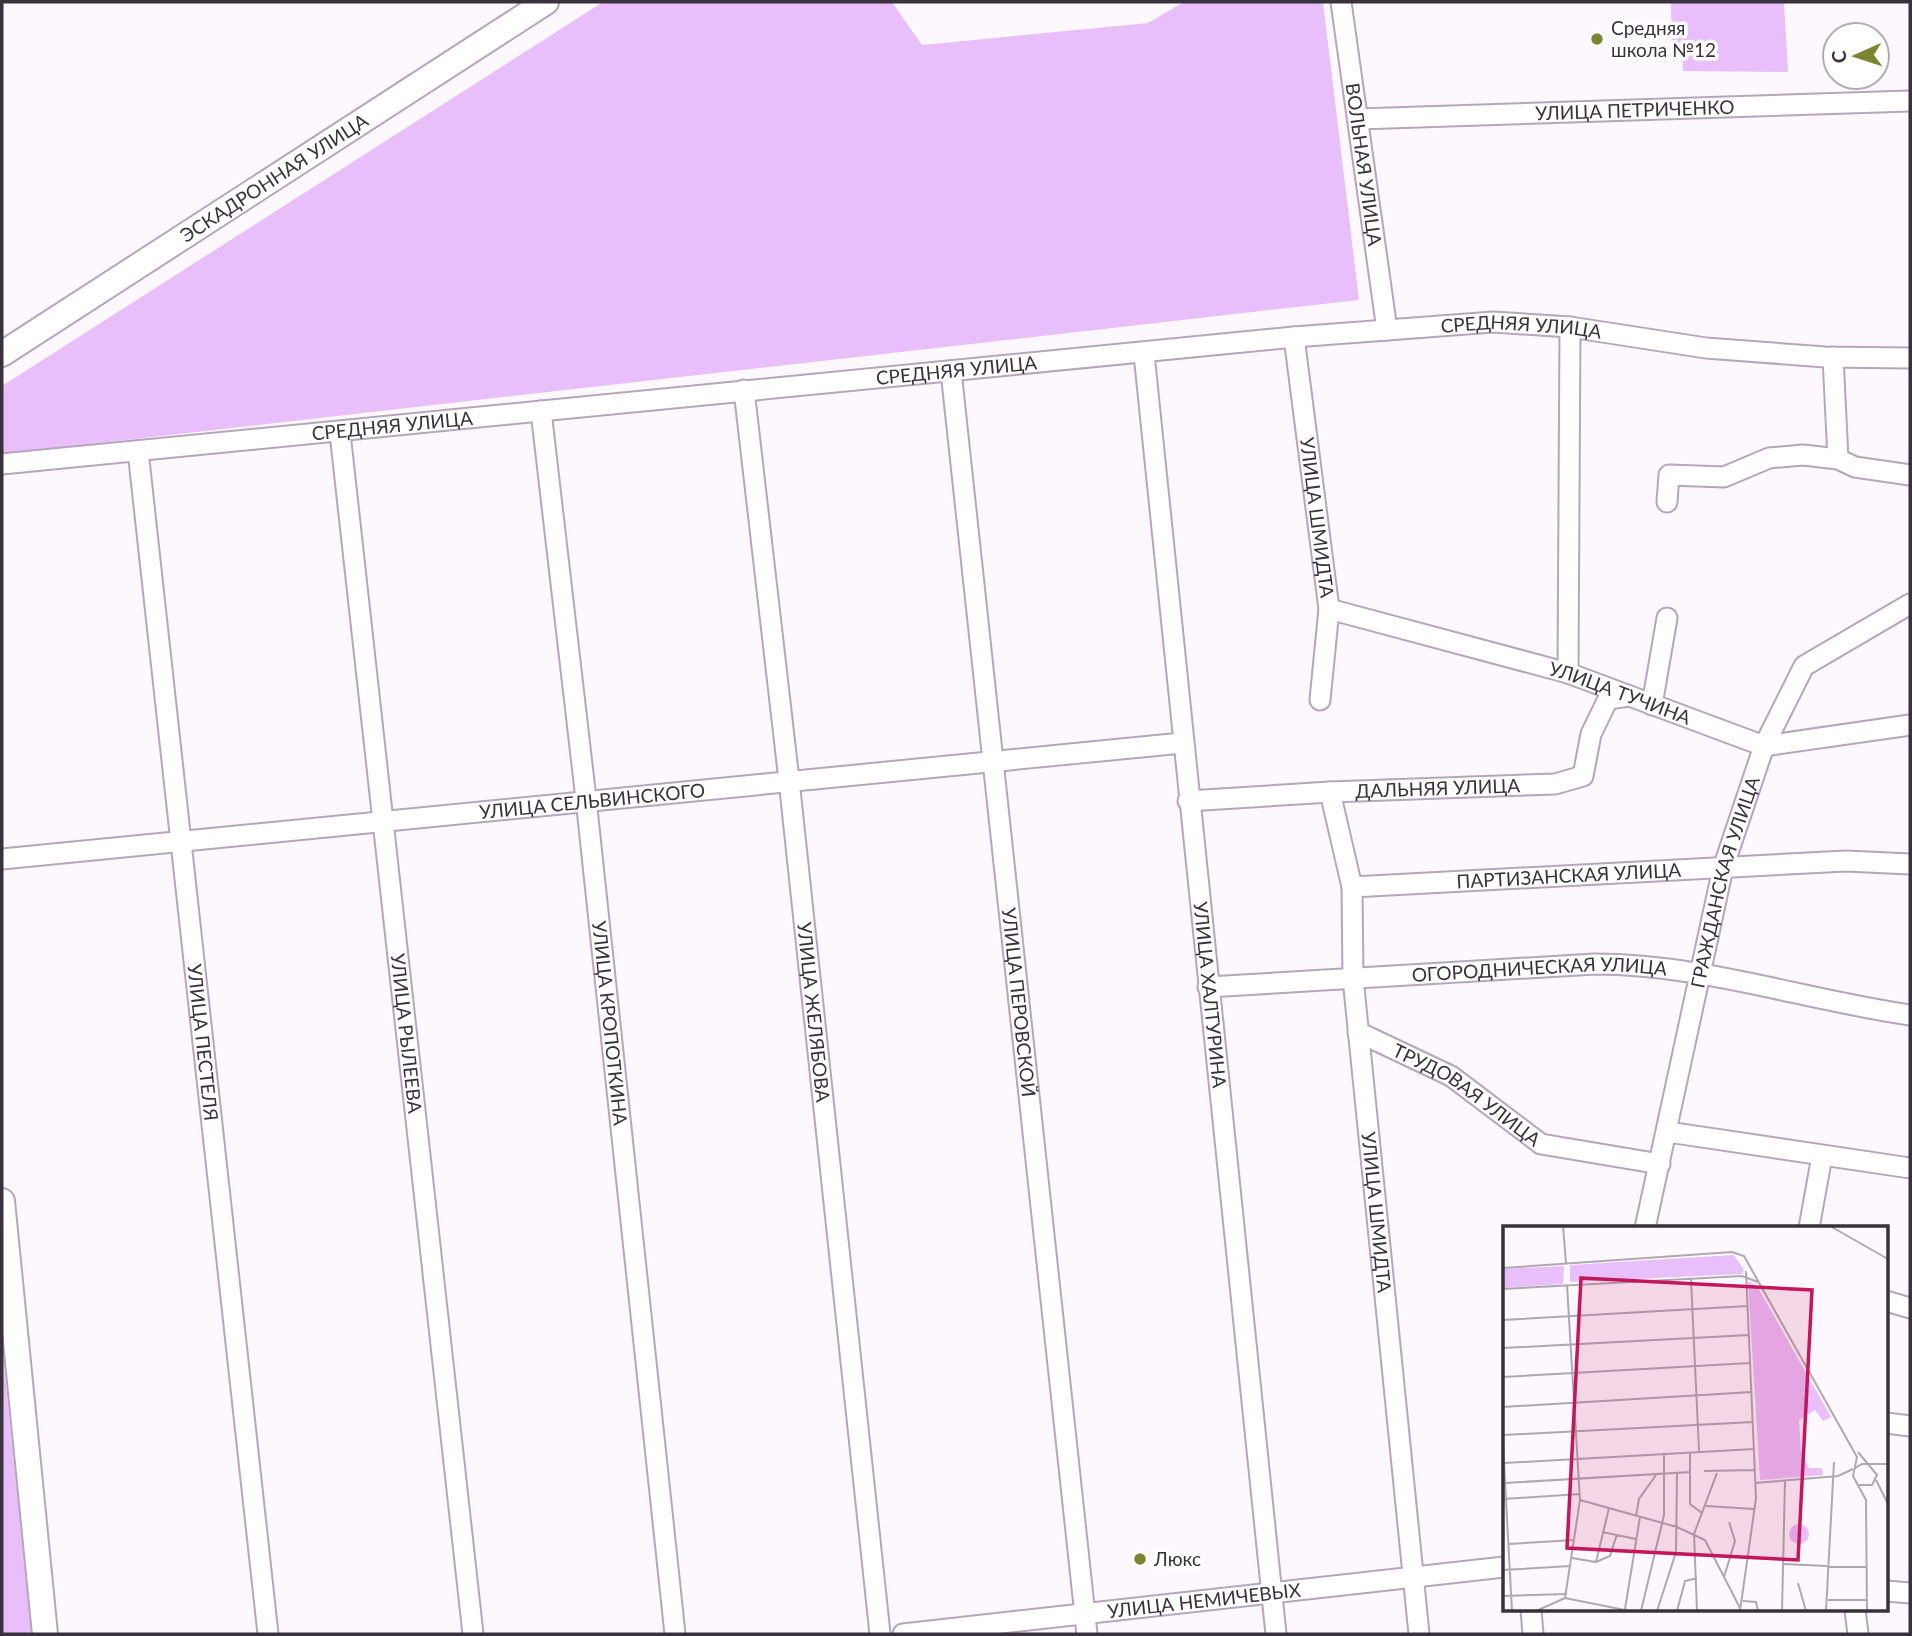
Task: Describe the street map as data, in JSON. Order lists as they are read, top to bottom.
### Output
{
  "streets": {
    "main road": ["ЭСКАДРОННАЯ УЛИЦА"],
    "street": [
      "УЛИЦА ПЕТРИЧЕНКО",
      "ВОЛЬНАЯ УЛИЦА",
      "СРЕДНЯЯ УЛИЦА",
      "УЛИЦА ШМИДТА",
      "УЛИЦА ТУЧИНА",
      "ДАЛЬНЯЯ УЛИЦА",
      "УЛИЦА СЕЛЬВИНСКОГО",
      "ПАРТИЗАНСКАЯ УЛИЦА",
      "ГРАЖДАНСКАЯ УЛИЦА",
      "ОГОРОДНИЧЕСКАЯ УЛИЦА",
      "УЛИЦА ХАЛТУРИНА",
      "УЛИЦА ПЕРОВСКОЙ",
      "УЛИЦА ЖЕЛЯБОВА",
      "УЛИЦА КРОПОТКИНА",
      "УЛИЦА РЫЛЕЕВА",
      "УЛИЦА ПЕСТЕЛЯ",
      "ТРУДОВАЯ УЛИЦА",
      "УЛИЦА НЕМИЧЕВЫХ"
    ]
  },
  "crossings": [
    ["УЛИЦА ПЕТРИЧЕНКО", "ВОЛЬНАЯ УЛИЦА"],
    ["ВОЛЬНАЯ УЛИЦА", "СРЕДНЯЯ УЛИЦА"],
    ["СРЕДНЯЯ УЛИЦА", "УЛИЦА ШМИДТА"],
    ["СРЕДНЯЯ УЛИЦА", "УЛИЦА ХАЛТУРИНА"],
    ["СРЕДНЯЯ УЛИЦА", "УЛИЦА ПЕРОВСКОЙ"],
    ["СРЕДНЯЯ УЛИЦА", "УЛИЦА ЖЕЛЯБОВА"],
    ["СРЕДНЯЯ УЛИЦА", "УЛИЦА КРОПОТКИНА"],
    ["СРЕДНЯЯ УЛИЦА", "УЛИЦА РЫЛЕЕВА"],
    ["СРЕДНЯЯ УЛИЦА", "УЛИЦА ПЕСТЕЛЯ"],
    ["УЛИЦА ШМИДТА", "УЛИЦА ТУЧИНА"],
    ["УЛИЦА ШМИДТА", "ДАЛЬНЯЯ УЛИЦА"],
    ["УЛИЦА ШМИДТА", "ПАРТИЗАНСКАЯ УЛИЦА"],
    ["УЛИЦА ШМИДТА", "ОГОРОДНИЧЕСКАЯ УЛИЦА"],
    ["УЛИЦА ШМИДТА", "ТРУДОВАЯ УЛИЦА"],
    ["УЛИЦА ШМИДТА", "УЛИЦА НЕМИЧЕВЫХ"],
    ["УЛИЦА ТУЧИНА", "ДАЛЬНЯЯ УЛИЦА"],
    ["УЛИЦА ТУЧИНА", "ГРАЖДАНСКАЯ УЛИЦА"],
    ["ДАЛЬНЯЯ УЛИЦА", "УЛИЦА ХАЛТУРИНА"],
    ["УЛИЦА СЕЛЬВИНСКОГО", "УЛИЦА ХАЛТУРИНА"],
    ["УЛИЦА СЕЛЬВИНСКОГО", "УЛИЦА ПЕРОВСКОЙ"],
    ["УЛИЦА СЕЛЬВИНСКОГО", "УЛИЦА ЖЕЛЯБОВА"],
    ["УЛИЦА СЕЛЬВИНСКОГО", "УЛИЦА КРОПОТКИНА"],
    ["УЛИЦА СЕЛЬВИНСКОГО", "УЛИЦА РЫЛЕЕВА"],
    ["УЛИЦА СЕЛЬВИНСКОГО", "УЛИЦА ПЕСТЕЛЯ"],
    ["ПАРТИЗАНСКАЯ УЛИЦА", "ГРАЖДАНСКАЯ УЛИЦА"],
    ["ГРАЖДАНСКАЯ УЛИЦА", "ОГОРОДНИЧЕСКАЯ УЛИЦА"],
    ["ГРАЖДАНСКАЯ УЛИЦА", "ТРУДОВАЯ УЛИЦА"],
    ["ОГОРОДНИЧЕСКАЯ УЛИЦА", "УЛИЦА ХАЛТУРИНА"],
    ["УЛИЦА ХАЛТУРИНА", "УЛИЦА НЕМИЧЕВЫХ"],
    ["УЛИЦА ПЕРОВСКОЙ", "УЛИЦА НЕМИЧЕВЫХ"]
  ],
  "places": ["Средняя школа №12", "Люкс"],
  "north": "left"
}
